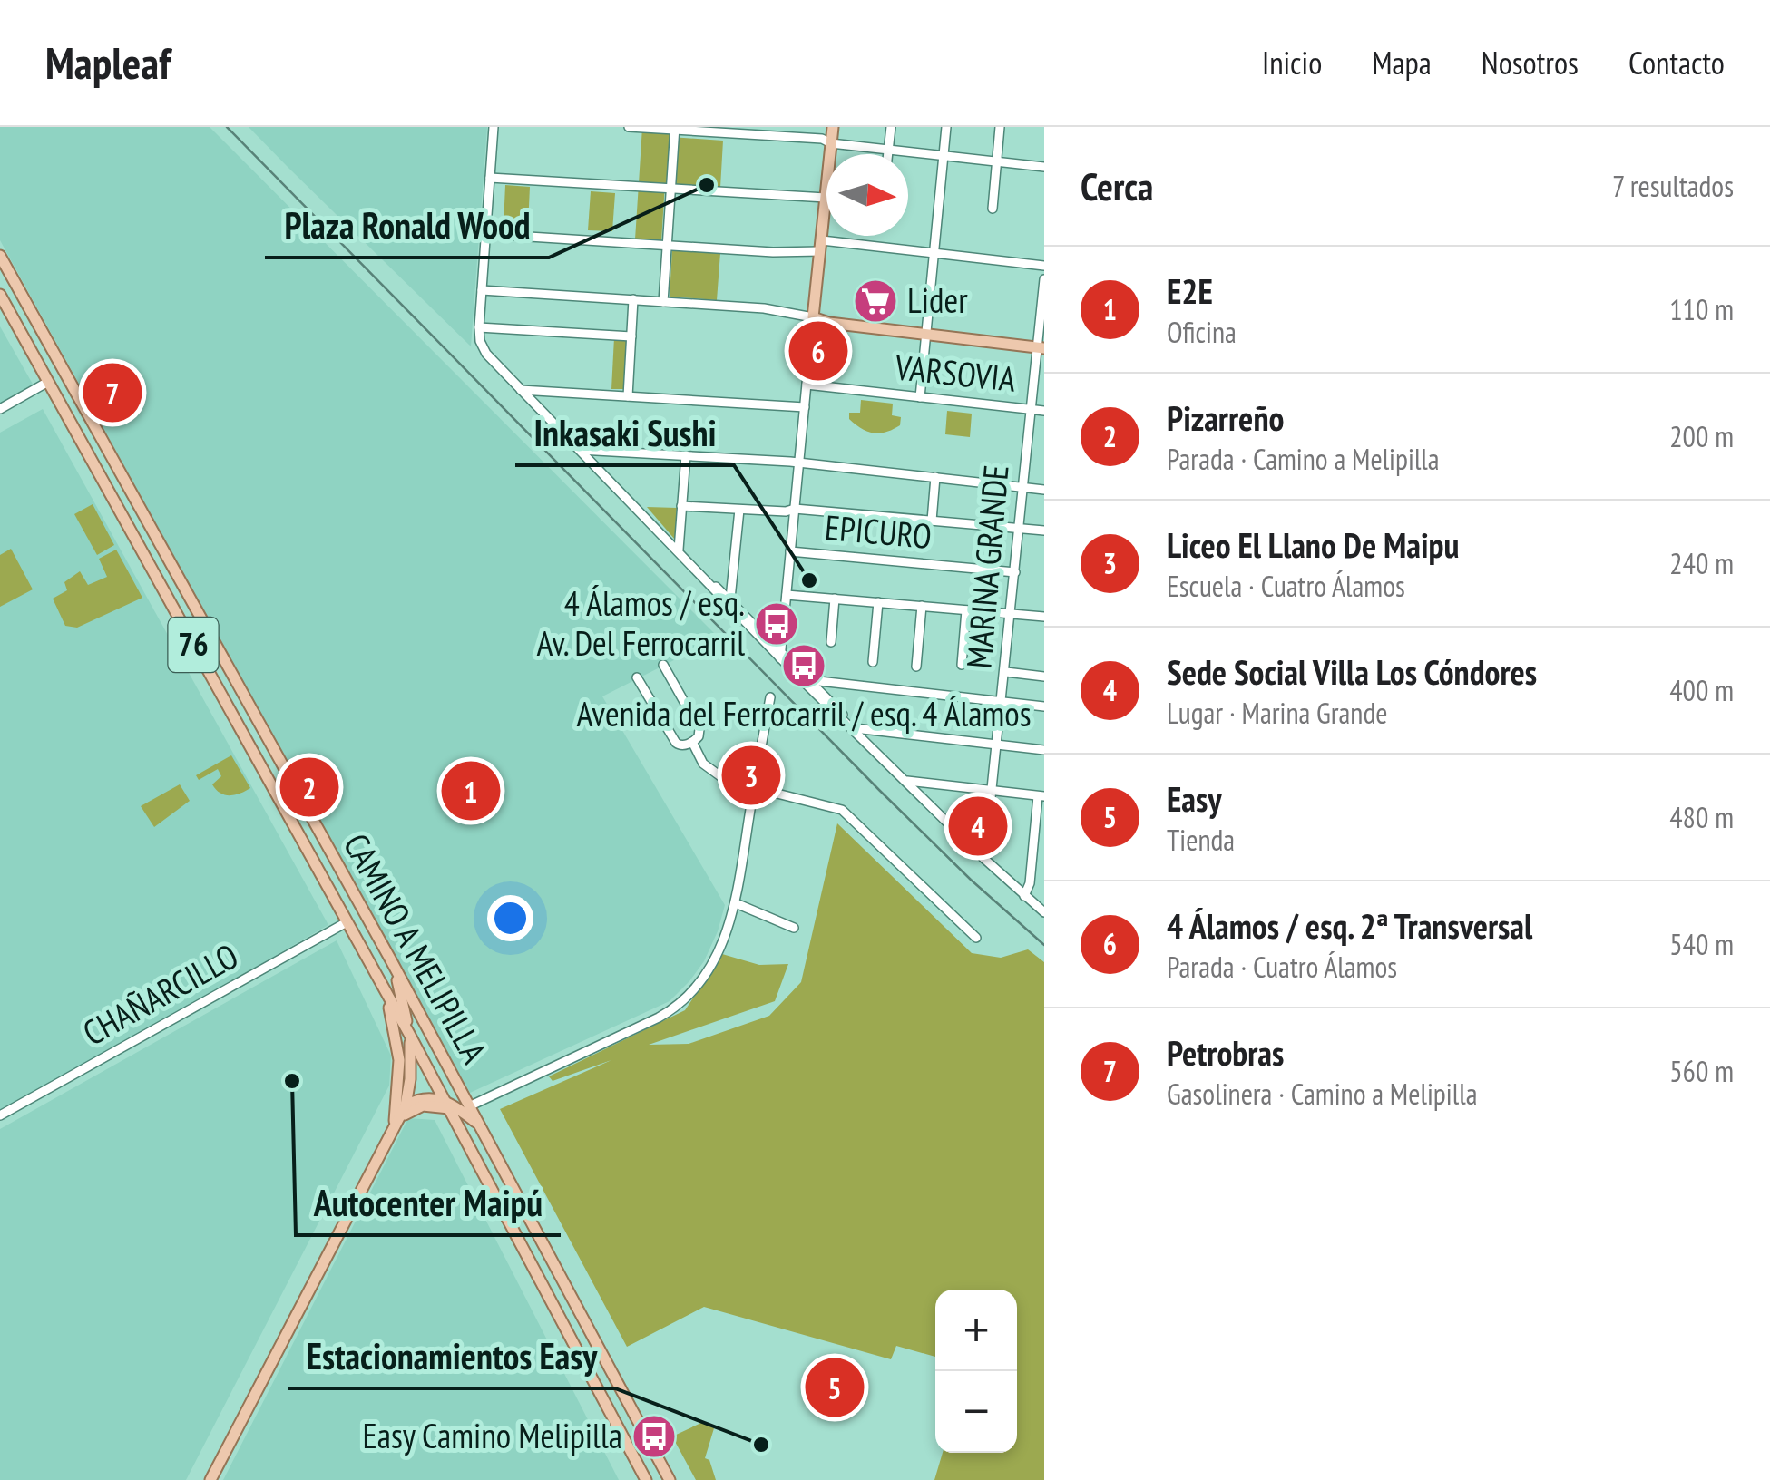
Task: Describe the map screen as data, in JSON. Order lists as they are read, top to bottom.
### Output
{
  "streets": {
    "main road": ["76", "CAMINO A MELIPILLA"],
    "street": [
      "VARSOVIA",
      "EPICURO",
      "MARINA GRANDE",
      "CHAÑARCILLO"
    ]
  },
  "crossings": [
    ["VARSOVIA", "MARINA GRANDE"],
    ["EPICURO", "MARINA GRANDE"],
    ["CAMINO A MELIPILLA", "CHAÑARCILLO"]
  ],
  "places": {
    "other": [
      "Plaza Ronald Wood",
      "Inkasaki Sushi",
      "Autocenter Maipú",
      "Estacionamientos Easy"
    ],
    "supermarket": ["Lider"],
    "bus stop": ["4 Álamos / esq. Av. Del Ferrocarril", "Avenida del Ferrocarril / esq. 4 Álamos", "Easy Camino Melipilla"]
  },
  "north": "right",
  "page": {
    "header": "Mapleaf",
    "nav": [
      "Inicio",
      "Mapa",
      "Nosotros",
      "Contacto"
    ],
    "heading": ["Cerca", "7 resultados"],
    "list": [
      {
        "mark": "1",
        "name": "E2E",
        "note": "Oficina",
        "value": "110 m"
      },
      {
        "mark": "2",
        "name": "Pizarreño",
        "note": "Parada · Camino a Melipilla",
        "value": "200 m"
      },
      {
        "mark": "3",
        "name": "Liceo El Llano De Maipu",
        "note": "Escuela · Cuatro Álamos",
        "value": "240 m"
      },
      {
        "mark": "4",
        "name": "Sede Social Villa Los Cóndores",
        "note": "Lugar · Marina Grande",
        "value": "400 m"
      },
      {
        "mark": "5",
        "name": "Easy",
        "note": "Tienda",
        "value": "480 m"
      },
      {
        "mark": "6",
        "name": "4 Álamos / esq. 2ª Transversal",
        "note": "Parada · Cuatro Álamos",
        "value": "540 m"
      },
      {
        "mark": "7",
        "name": "Petrobras",
        "note": "Gasolinera · Camino a Melipilla",
        "value": "560 m"
      }
    ],
    "pins": [
      "6",
      "7",
      "3",
      "2",
      "1",
      "4",
      "5"
    ],
    "map_buttons": ["+", "−"]
  }
}
